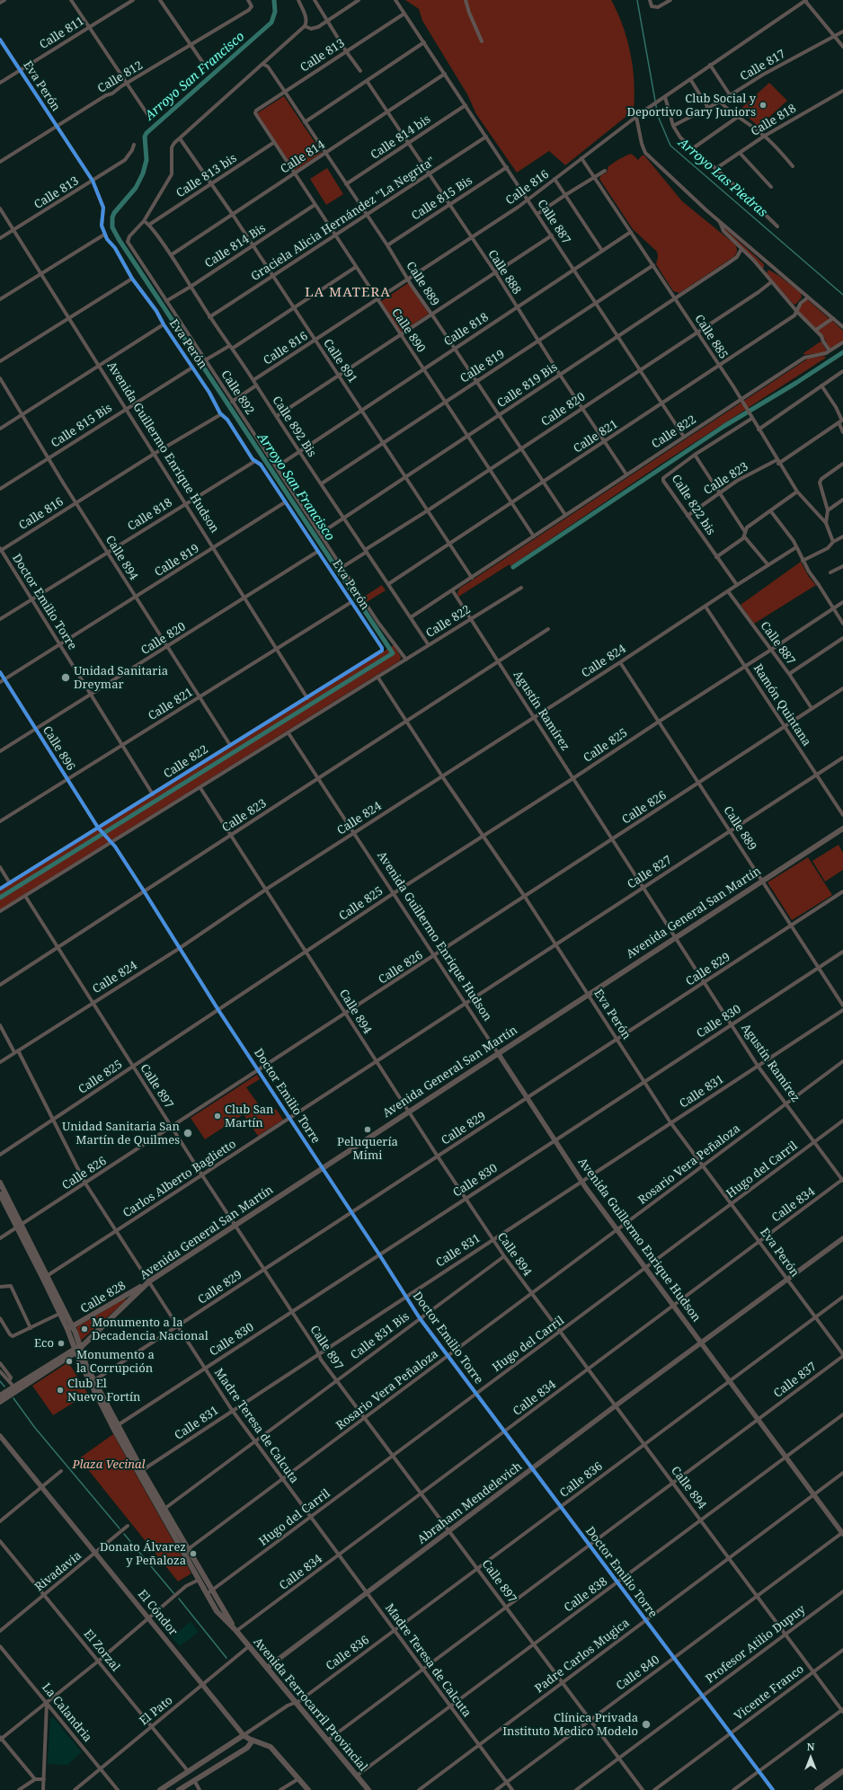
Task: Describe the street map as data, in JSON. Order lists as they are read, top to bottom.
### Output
{
  "streets": {
    "main road": [
      "Avenida General San Martín",
      "Calle 828",
      "El Cóndor",
      "Avenida Ferrocarril Provincial"
    ],
    "street": [
      "Calle 811",
      "Calle 813",
      "Calle 817",
      "Calle 812",
      "Eva Perón",
      "Calle 818",
      "Calle 814 bis",
      "Calle 814",
      "Calle 813 bis",
      "Calle 816",
      "Calle 815 Bis",
      "Graciela Alicia Hernández \"La Negrita\"",
      "Calle 887",
      "Calle 814 Bis",
      "Calle 888",
      "Calle 889",
      "Calle 890",
      "Calle 885",
      "Calle 891",
      "Calle 819",
      "Calle 819 Bis",
      "Calle 892",
      "Calle 820",
      "Calle 892 Bis",
      "Calle 822",
      "Calle 821",
      "Avenida Guillermo Enrique Hudson",
      "Calle 823",
      "Calle 822 bis",
      "Calle 894",
      "Doctor Emilio Torre",
      "Calle 824",
      "Ramón Quintana",
      "Agustín Ramírez",
      "Calle 825",
      "Calle 896",
      "Calle 826",
      "Calle 827",
      "Calle 829",
      "Calle 830",
      "Calle 897",
      "Calle 831",
      "Rosario Vera Peñaloza",
      "Hugo del Carril",
      "Carlos Alberto Baglietto",
      "Calle 834",
      "Calle 831 Bis",
      "Calle 837",
      "Madre Teresa de Calcuta",
      "Calle 836",
      "Abraham Mendelevich",
      "Rivadavia",
      "Calle 838",
      "Profesor Atilio Dupuy",
      "El Zorzal",
      "Padre Carlos Mugica",
      "Calle 840",
      "Vicente Franco",
      "El Pato",
      "La Calandria"
    ]
  },
  "crossings": [
    ["Calle 811", "Eva Perón"],
    ["Calle 813", "Eva Perón"],
    ["Calle 813", "Calle 887"],
    ["Calle 813", "Calle 889"],
    ["Calle 813", "Calle 890"],
    ["Calle 813", "Avenida Guillermo Enrique Hudson"],
    ["Calle 812", "Eva Perón"],
    ["Eva Perón", "Calle 818"],
    ["Eva Perón", "Calle 816"],
    ["Eva Perón", "Calle 815 Bis"],
    ["Eva Perón", "Calle 819"],
    ["Eva Perón", "Calle 820"],
    ["Eva Perón", "Calle 822"],
    ["Eva Perón", "Calle 821"],
    ["Eva Perón", "Calle 823"],
    ["Eva Perón", "Calle 824"],
    ["Eva Perón", "Calle 825"],
    ["Eva Perón", "Calle 826"],
    ["Eva Perón", "Calle 827"],
    ["Eva Perón", "Avenida General San Martín"],
    ["Eva Perón", "Calle 829"],
    ["Eva Perón", "Calle 830"],
    ["Eva Perón", "Calle 831"],
    ["Eva Perón", "Rosario Vera Peñaloza"],
    ["Eva Perón", "Hugo del Carril"],
    ["Eva Perón", "Calle 834"],
    ["Eva Perón", "Calle 837"],
    ["Eva Perón", "Calle 836"],
    ["Eva Perón", "Abraham Mendelevich"],
    ["Calle 818", "Calle 887"],
    ["Calle 818", "Calle 888"],
    ["Calle 818", "Calle 889"],
    ["Calle 818", "Calle 890"],
    ["Calle 818", "Calle 885"],
    ["Calle 818", "Calle 891"],
    ["Calle 818", "Calle 892"],
    ["Calle 818", "Calle 892 Bis"],
    ["Calle 818", "Avenida Guillermo Enrique Hudson"],
    ["Calle 818", "Calle 894"],
    ["Calle 818", "Doctor Emilio Torre"],
    ["Calle 814 bis", "Calle 887"],
    ["Calle 814 bis", "Calle 888"],
    ["Calle 814 bis", "Calle 889"],
    ["Calle 814", "Calle 887"],
    ["Calle 814", "Calle 888"],
    ["Calle 814", "Calle 889"],
    ["Calle 814", "Calle 890"],
    ["Calle 814", "Calle 891"],
    ["Calle 814", "Calle 892 Bis"],
    ["Calle 813 bis", "Calle 890"],
    ["Calle 813 bis", "Calle 891"],
    ["Calle 813 bis", "Calle 892 Bis"],
    ["Calle 816", "Calle 887"],
    ["Calle 816", "Calle 888"],
    ["Calle 816", "Calle 889"],
    ["Calle 816", "Calle 890"],
    ["Calle 816", "Calle 885"],
    ["Calle 816", "Calle 891"],
    ["Calle 816", "Calle 892 Bis"],
    ["Calle 816", "Avenida Guillermo Enrique Hudson"],
    ["Calle 816", "Calle 894"],
    ["Calle 816", "Doctor Emilio Torre"],
    ["Calle 815 Bis", "Calle 887"],
    ["Calle 815 Bis", "Calle 888"],
    ["Calle 815 Bis", "Calle 889"],
    ["Calle 815 Bis", "Avenida Guillermo Enrique Hudson"],
    ["Calle 815 Bis", "Calle 894"],
    ["Graciela Alicia Hernández \"La Negrita\"", "Calle 887"],
    ["Graciela Alicia Hernández \"La Negrita\"", "Calle 888"],
    ["Graciela Alicia Hernández \"La Negrita\"", "Calle 889"],
    ["Graciela Alicia Hernández \"La Negrita\"", "Calle 890"],
    ["Graciela Alicia Hernández \"La Negrita\"", "Calle 891"],
    ["Graciela Alicia Hernández \"La Negrita\"", "Calle 892 Bis"],
    ["Calle 887", "Calle 819"],
    ["Calle 887", "Calle 819 Bis"],
    ["Calle 887", "Calle 820"],
    ["Calle 887", "Calle 822"],
    ["Calle 887", "Calle 821"],
    ["Calle 887", "Calle 824"],
    ["Calle 887", "Calle 825"],
    ["Calle 887", "Calle 826"],
    ["Calle 814 Bis", "Calle 890"],
    ["Calle 814 Bis", "Calle 891"],
    ["Calle 814 Bis", "Calle 892"],
    ["Calle 814 Bis", "Calle 892 Bis"],
    ["Calle 888", "Calle 819"],
    ["Calle 888", "Calle 819 Bis"],
    ["Calle 888", "Calle 820"],
    ["Calle 888", "Calle 822"],
    ["Calle 888", "Calle 821"],
    ["Calle 889", "Calle 819"],
    ["Calle 889", "Calle 819 Bis"],
    ["Calle 889", "Calle 820"],
    ["Calle 889", "Calle 822"],
    ["Calle 889", "Calle 821"],
    ["Calle 889", "Calle 824"],
    ["Calle 889", "Calle 825"],
    ["Calle 889", "Calle 826"],
    ["Calle 889", "Calle 827"],
    ["Calle 889", "Avenida General San Martín"],
    ["Calle 889", "Calle 829"],
    ["Calle 889", "Calle 830"],
    ["Calle 890", "Calle 819"],
    ["Calle 890", "Calle 819 Bis"],
    ["Calle 890", "Calle 820"],
    ["Calle 890", "Calle 822"],
    ["Calle 890", "Calle 821"],
    ["Calle 885", "Calle 819"],
    ["Calle 885", "Calle 819 Bis"],
    ["Calle 885", "Calle 820"],
    ["Calle 885", "Calle 822"],
    ["Calle 885", "Calle 821"],
    ["Calle 885", "Calle 823"],
    ["Calle 885", "Calle 822 bis"],
    ["Calle 891", "Calle 819"],
    ["Calle 891", "Calle 819 Bis"],
    ["Calle 891", "Calle 820"],
    ["Calle 891", "Calle 822"],
    ["Calle 891", "Calle 821"],
    ["Calle 819", "Calle 892 Bis"],
    ["Calle 819", "Avenida Guillermo Enrique Hudson"],
    ["Calle 819", "Calle 894"],
    ["Calle 819", "Doctor Emilio Torre"],
    ["Calle 819", "Calle 896"],
    ["Calle 819 Bis", "Calle 892"],
    ["Calle 819 Bis", "Calle 892 Bis"],
    ["Calle 892", "Calle 820"],
    ["Calle 892", "Calle 892 Bis"],
    ["Calle 892", "Calle 822"],
    ["Calle 820", "Calle 892 Bis"],
    ["Calle 820", "Avenida Guillermo Enrique Hudson"],
    ["Calle 820", "Calle 894"],
    ["Calle 820", "Doctor Emilio Torre"],
    ["Calle 820", "Calle 896"],
    ["Calle 892 Bis", "Calle 822"],
    ["Calle 892 Bis", "Calle 821"],
    ["Calle 822", "Avenida Guillermo Enrique Hudson"],
    ["Calle 822", "Calle 894"],
    ["Calle 822", "Doctor Emilio Torre"],
    ["Calle 822", "Agustín Ramírez"],
    ["Calle 822", "Calle 896"],
    ["Calle 822", "Calle 897"],
    ["Calle 821", "Avenida Guillermo Enrique Hudson"],
    ["Calle 821", "Calle 894"],
    ["Calle 821", "Doctor Emilio Torre"],
    ["Calle 821", "Calle 896"],
    ["Avenida Guillermo Enrique Hudson", "Calle 823"],
    ["Avenida Guillermo Enrique Hudson", "Calle 824"],
    ["Avenida Guillermo Enrique Hudson", "Calle 825"],
    ["Avenida Guillermo Enrique Hudson", "Calle 826"],
    ["Avenida Guillermo Enrique Hudson", "Calle 827"],
    ["Avenida Guillermo Enrique Hudson", "Avenida General San Martín"],
    ["Avenida Guillermo Enrique Hudson", "Calle 829"],
    ["Avenida Guillermo Enrique Hudson", "Calle 830"],
    ["Avenida Guillermo Enrique Hudson", "Calle 831"],
    ["Avenida Guillermo Enrique Hudson", "Rosario Vera Peñaloza"],
    ["Avenida Guillermo Enrique Hudson", "Hugo del Carril"],
    ["Avenida Guillermo Enrique Hudson", "Carlos Alberto Baglietto"],
    ["Avenida Guillermo Enrique Hudson", "Calle 834"],
    ["Avenida Guillermo Enrique Hudson", "Calle 837"],
    ["Avenida Guillermo Enrique Hudson", "Calle 836"],
    ["Avenida Guillermo Enrique Hudson", "Abraham Mendelevich"],
    ["Avenida Guillermo Enrique Hudson", "Calle 838"],
    ["Avenida Guillermo Enrique Hudson", "Padre Carlos Mugica"],
    ["Avenida Guillermo Enrique Hudson", "Calle 840"],
    ["Calle 823", "Calle 822 bis"],
    ["Calle 823", "Calle 894"],
    ["Calle 823", "Doctor Emilio Torre"],
    ["Calle 823", "Agustín Ramírez"],
    ["Calle 823", "Calle 897"],
    ["Calle 894", "Calle 824"],
    ["Calle 894", "Calle 825"],
    ["Calle 894", "Calle 826"],
    ["Calle 894", "Avenida General San Martín"],
    ["Calle 894", "Calle 829"],
    ["Calle 894", "Calle 830"],
    ["Calle 894", "Calle 831"],
    ["Calle 894", "Rosario Vera Peñaloza"],
    ["Calle 894", "Hugo del Carril"],
    ["Calle 894", "Carlos Alberto Baglietto"],
    ["Calle 894", "Calle 834"],
    ["Calle 894", "Calle 831 Bis"],
    ["Calle 894", "Calle 837"],
    ["Calle 894", "Calle 836"],
    ["Calle 894", "Abraham Mendelevich"],
    ["Calle 894", "Calle 838"],
    ["Calle 894", "Profesor Atilio Dupuy"],
    ["Calle 894", "Padre Carlos Mugica"],
    ["Calle 894", "Calle 840"],
    ["Calle 894", "Vicente Franco"],
    ["Doctor Emilio Torre", "Calle 824"],
    ["Doctor Emilio Torre", "Calle 825"],
    ["Doctor Emilio Torre", "Calle 896"],
    ["Doctor Emilio Torre", "Calle 826"],
    ["Doctor Emilio Torre", "Avenida General San Martín"],
    ["Doctor Emilio Torre", "Calle 829"],
    ["Doctor Emilio Torre", "Calle 830"],
    ["Doctor Emilio Torre", "Calle 831"],
    ["Doctor Emilio Torre", "Rosario Vera Peñaloza"],
    ["Doctor Emilio Torre", "Hugo del Carril"],
    ["Doctor Emilio Torre", "Carlos Alberto Baglietto"],
    ["Doctor Emilio Torre", "Calle 834"],
    ["Doctor Emilio Torre", "Calle 831 Bis"],
    ["Doctor Emilio Torre", "Calle 837"],
    ["Doctor Emilio Torre", "Calle 836"],
    ["Doctor Emilio Torre", "Abraham Mendelevich"],
    ["Doctor Emilio Torre", "Calle 838"],
    ["Doctor Emilio Torre", "Profesor Atilio Dupuy"],
    ["Doctor Emilio Torre", "Padre Carlos Mugica"],
    ["Doctor Emilio Torre", "Calle 840"],
    ["Doctor Emilio Torre", "Vicente Franco"],
    ["Calle 824", "Ramón Quintana"],
    ["Calle 824", "Agustín Ramírez"],
    ["Calle 824", "Calle 897"],
    ["Calle 824", "Madre Teresa de Calcuta"],
    ["Ramón Quintana", "Calle 825"],
    ["Ramón Quintana", "Calle 826"],
    ["Ramón Quintana", "Calle 827"],
    ["Agustín Ramírez", "Calle 825"],
    ["Agustín Ramírez", "Calle 826"],
    ["Agustín Ramírez", "Calle 827"],
    ["Agustín Ramírez", "Avenida General San Martín"],
    ["Agustín Ramírez", "Calle 829"],
    ["Agustín Ramírez", "Calle 830"],
    ["Agustín Ramírez", "Calle 831"],
    ["Agustín Ramírez", "Rosario Vera Peñaloza"],
    ["Agustín Ramírez", "Hugo del Carril"],
    ["Agustín Ramírez", "Calle 834"],
    ["Calle 825", "Calle 897"],
    ["Calle 825", "Madre Teresa de Calcuta"],
    ["Calle 826", "Calle 897"],
    ["Calle 826", "Madre Teresa de Calcuta"],
    ["Calle 827", "Carlos Alberto Baglietto"],
    ["Avenida General San Martín", "Calle 897"],
    ["Avenida General San Martín", "Calle 828"],
    ["Avenida General San Martín", "Madre Teresa de Calcuta"],
    ["Calle 829", "Calle 897"],
    ["Calle 829", "Madre Teresa de Calcuta"],
    ["Calle 830", "Calle 897"],
    ["Calle 830", "Madre Teresa de Calcuta"],
    ["Calle 897", "Calle 831"],
    ["Calle 897", "Rosario Vera Peñaloza"],
    ["Calle 897", "Hugo del Carril"],
    ["Calle 897", "Carlos Alberto Baglietto"],
    ["Calle 897", "Calle 834"],
    ["Calle 897", "Calle 831 Bis"],
    ["Calle 897", "Calle 837"],
    ["Calle 897", "Calle 836"],
    ["Calle 897", "Abraham Mendelevich"],
    ["Calle 897", "Calle 838"],
    ["Calle 897", "Profesor Atilio Dupuy"],
    ["Calle 897", "Padre Carlos Mugica"],
    ["Calle 897", "Calle 840"],
    ["Calle 831", "Madre Teresa de Calcuta"],
    ["Rosario Vera Peñaloza", "Madre Teresa de Calcuta"],
    ["Hugo del Carril", "Madre Teresa de Calcuta"],
    ["Hugo del Carril", "Avenida Ferrocarril Provincial"],
    ["Carlos Alberto Baglietto", "Madre Teresa de Calcuta"],
    ["Calle 834", "Madre Teresa de Calcuta"],
    ["Calle 834", "Avenida Ferrocarril Provincial"],
    ["Calle 828", "Madre Teresa de Calcuta"],
    ["Calle 831 Bis", "Madre Teresa de Calcuta"],
    ["Calle 837", "Madre Teresa de Calcuta"],
    ["Calle 837", "Avenida Ferrocarril Provincial"],
    ["Madre Teresa de Calcuta", "Calle 836"],
    ["Madre Teresa de Calcuta", "Abraham Mendelevich"],
    ["Madre Teresa de Calcuta", "Calle 838"],
    ["Madre Teresa de Calcuta", "Padre Carlos Mugica"],
    ["Madre Teresa de Calcuta", "Calle 840"],
    ["Calle 836", "El Cóndor"],
    ["Calle 836", "Avenida Ferrocarril Provincial"],
    ["Abraham Mendelevich", "Avenida Ferrocarril Provincial"],
    ["Rivadavia", "El Cóndor"],
    ["Rivadavia", "El Zorzal"],
    ["Calle 838", "Avenida Ferrocarril Provincial"],
    ["El Cóndor", "El Pato"],
    ["El Zorzal", "El Pato"],
    ["Avenida Ferrocarril Provincial", "El Pato"],
    ["El Pato", "La Calandria"]
  ],
  "districts": ["LA MATERA"],
  "water": ["Arroyo San Francisco", "Arroyo Las Piedras"],
  "parks": ["Plaza Vecinal"],
  "places": [
    "Club Social y Deportivo Gary Juniors",
    "Unidad Sanitaria Dreymar",
    "Club San Martín",
    "Peluquería Mimi",
    "Unidad Sanitaria San Martín de Quilmes",
    "Monumento a la Decadencia Nacional",
    "Eco",
    "Monumento a la Corrupción",
    "Club El Nuevo Fortín",
    "Donato Álvarez y Peñaloza",
    "Clínica Privada Instituto Medico Modelo"
  ],
  "north": "top"
}
